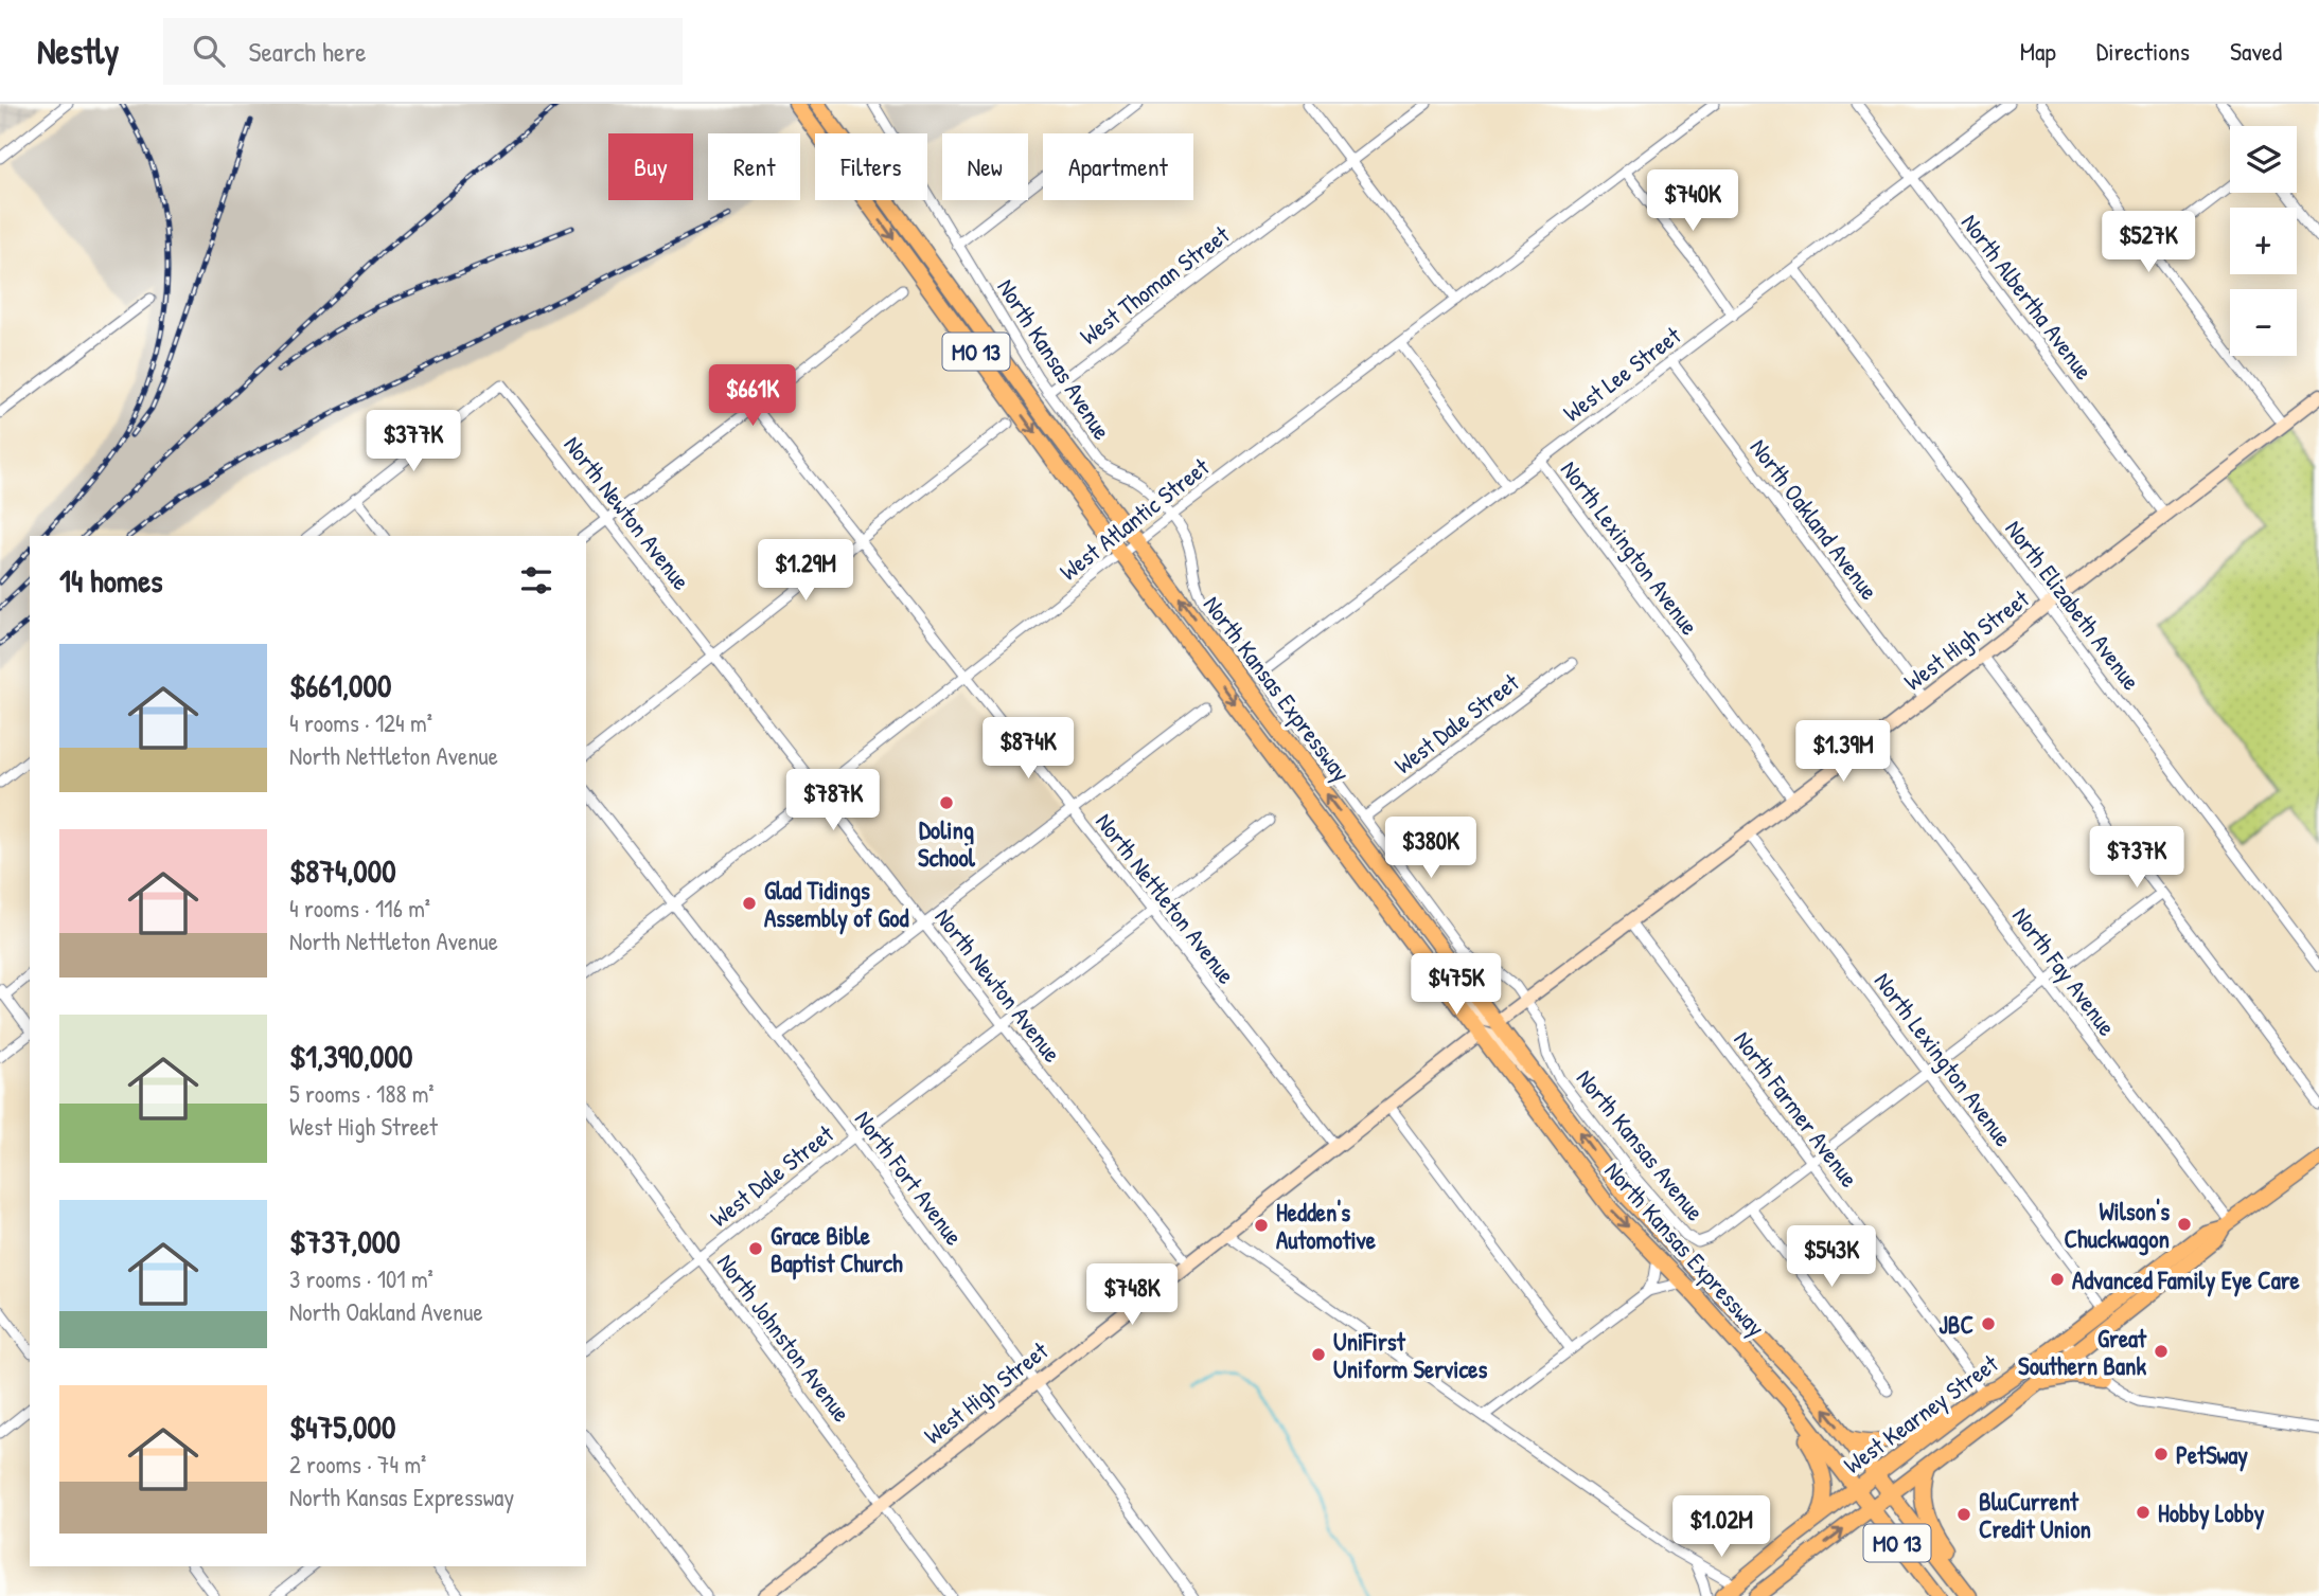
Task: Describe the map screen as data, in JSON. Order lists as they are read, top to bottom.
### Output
{
  "streets": {
    "main road": ["MO 13", "North Kansas Expressway", "West Kearney Street"],
    "street": [
      "West Thoman Street",
      "North Albertha Avenue",
      "North Kansas Avenue",
      "West Lee Street",
      "North Newton Avenue",
      "West Atlantic Street",
      "North Oakland Avenue",
      "North Lexington Avenue",
      "North Elizabeth Avenue",
      "West High Street",
      "West Dale Street",
      "North Nettleton Avenue",
      "North Fay Avenue",
      "North Farmer Avenue",
      "North Fort Avenue",
      "North Johnston Avenue"
    ]
  },
  "crossings": [
    ["West Thoman Street", "North Kansas Avenue"],
    ["North Albertha Avenue", "West Lee Street"],
    ["North Albertha Avenue", "West High Street"],
    ["North Kansas Avenue", "West Lee Street"],
    ["North Kansas Avenue", "West Atlantic Street"],
    ["North Kansas Avenue", "West High Street"],
    ["North Kansas Avenue", "West Dale Street"],
    ["West Lee Street", "North Oakland Avenue"],
    ["West Lee Street", "North Lexington Avenue"],
    ["West Lee Street", "North Elizabeth Avenue"],
    ["North Newton Avenue", "West Atlantic Street"],
    ["North Newton Avenue", "West High Street"],
    ["North Newton Avenue", "West Dale Street"],
    ["West Atlantic Street", "North Kansas Expressway"],
    ["West Atlantic Street", "North Nettleton Avenue"],
    ["West Atlantic Street", "North Fort Avenue"],
    ["North Oakland Avenue", "West High Street"],
    ["North Lexington Avenue", "West High Street"],
    ["North Lexington Avenue", "West Kearney Street"],
    ["North Elizabeth Avenue", "West High Street"],
    ["West High Street", "North Kansas Expressway"],
    ["West High Street", "North Nettleton Avenue"],
    ["West High Street", "North Fay Avenue"],
    ["West High Street", "North Farmer Avenue"],
    ["West High Street", "North Fort Avenue"],
    ["West High Street", "North Johnston Avenue"],
    ["North Kansas Expressway", "West Kearney Street"],
    ["West Dale Street", "North Nettleton Avenue"],
    ["West Dale Street", "North Fort Avenue"],
    ["West Dale Street", "North Johnston Avenue"],
    ["North Fay Avenue", "West Kearney Street"],
    ["North Farmer Avenue", "West Kearney Street"]
  ],
  "places": [
    "Doling School",
    "Glad Tidings Assembly of God",
    "Wilson's Chuckwagon",
    "Hedden's Automotive",
    "Grace Bible Baptist Church",
    "Advanced Family Eye Care",
    "JBC",
    "Great Southern Bank",
    "UniFirst Uniform Services",
    "PetSway",
    "Hobby Lobby",
    "BluCurrent Credit Union"
  ],
  "page": {
    "header": "Nestly",
    "search": "Search here",
    "nav": ["Map", "Directions", "Saved"],
    "map_buttons": ["+", "−"],
    "chip": [
      "Buy",
      "Rent",
      "Filters",
      "New",
      "Apartment"
    ],
    "price": [
      "$740K",
      "$527K",
      "$661K",
      "$377K",
      "$1.29M",
      "$874K",
      "$1.39M",
      "$787K",
      "$380K",
      "$737K",
      "$475K",
      "$543K",
      "$748K",
      "$1.02M"
    ],
    "heading": "14 homes",
    "list": [
      {
        "name": "$661,000",
        "note": "4 rooms · 124 m² · North Nettleton Avenue"
      },
      {
        "name": "$874,000",
        "note": "4 rooms · 116 m² · North Nettleton Avenue"
      },
      {
        "name": "$1,390,000",
        "note": "5 rooms · 188 m² · West High Street"
      },
      {
        "name": "$737,000",
        "note": "3 rooms · 101 m² · North Oakland Avenue"
      },
      {
        "name": "$475,000",
        "note": "2 rooms · 74 m² · North Kansas Expressway"
      }
    ]
  }
}
